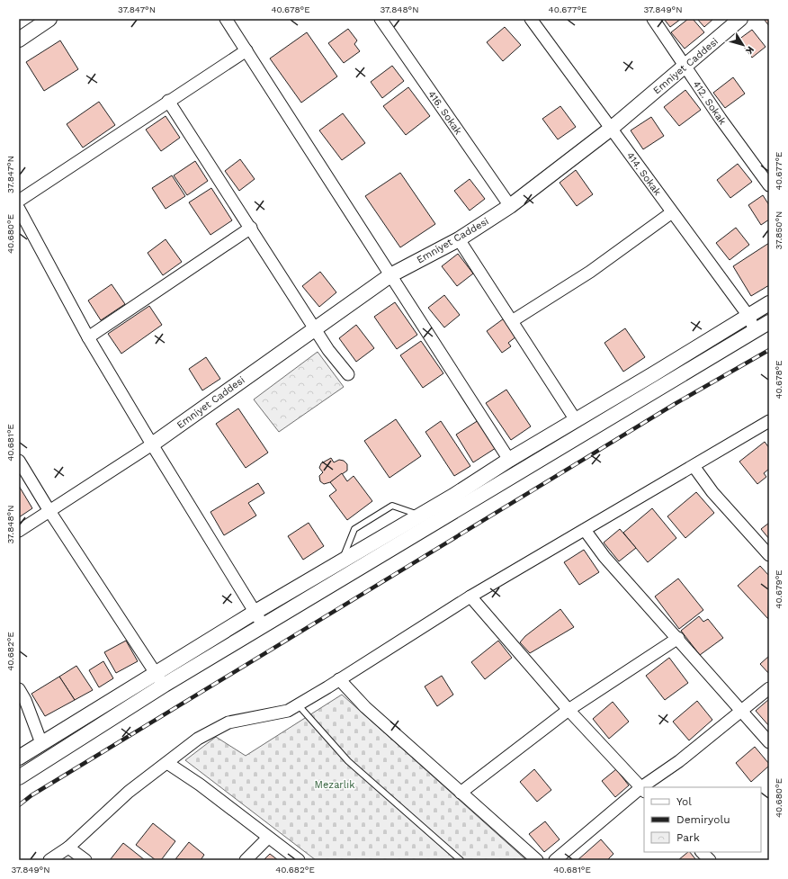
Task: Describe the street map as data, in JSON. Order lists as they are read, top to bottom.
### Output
{
  "streets": {
    "street": [
      "Emniyet Caddesi",
      "412. Sokak",
      "416. Sokak",
      "414. Sokak"
    ]
  },
  "crossings": [
    ["Emniyet Caddesi", "412. Sokak"],
    ["Emniyet Caddesi", "416. Sokak"],
    ["Emniyet Caddesi", "414. Sokak"]
  ],
  "parks": ["Mezarlık"],
  "legend": ["Yol", "Demiryolu", "Park"],
  "north": "bottom right",
  "coordinates": [
    "37.847°N",
    "40.678°E",
    "37.848°N",
    "40.677°E",
    "37.849°N",
    "37.850°N",
    "40.680°E",
    "40.681°E",
    "40.679°E",
    "40.682°E"
  ]
}
